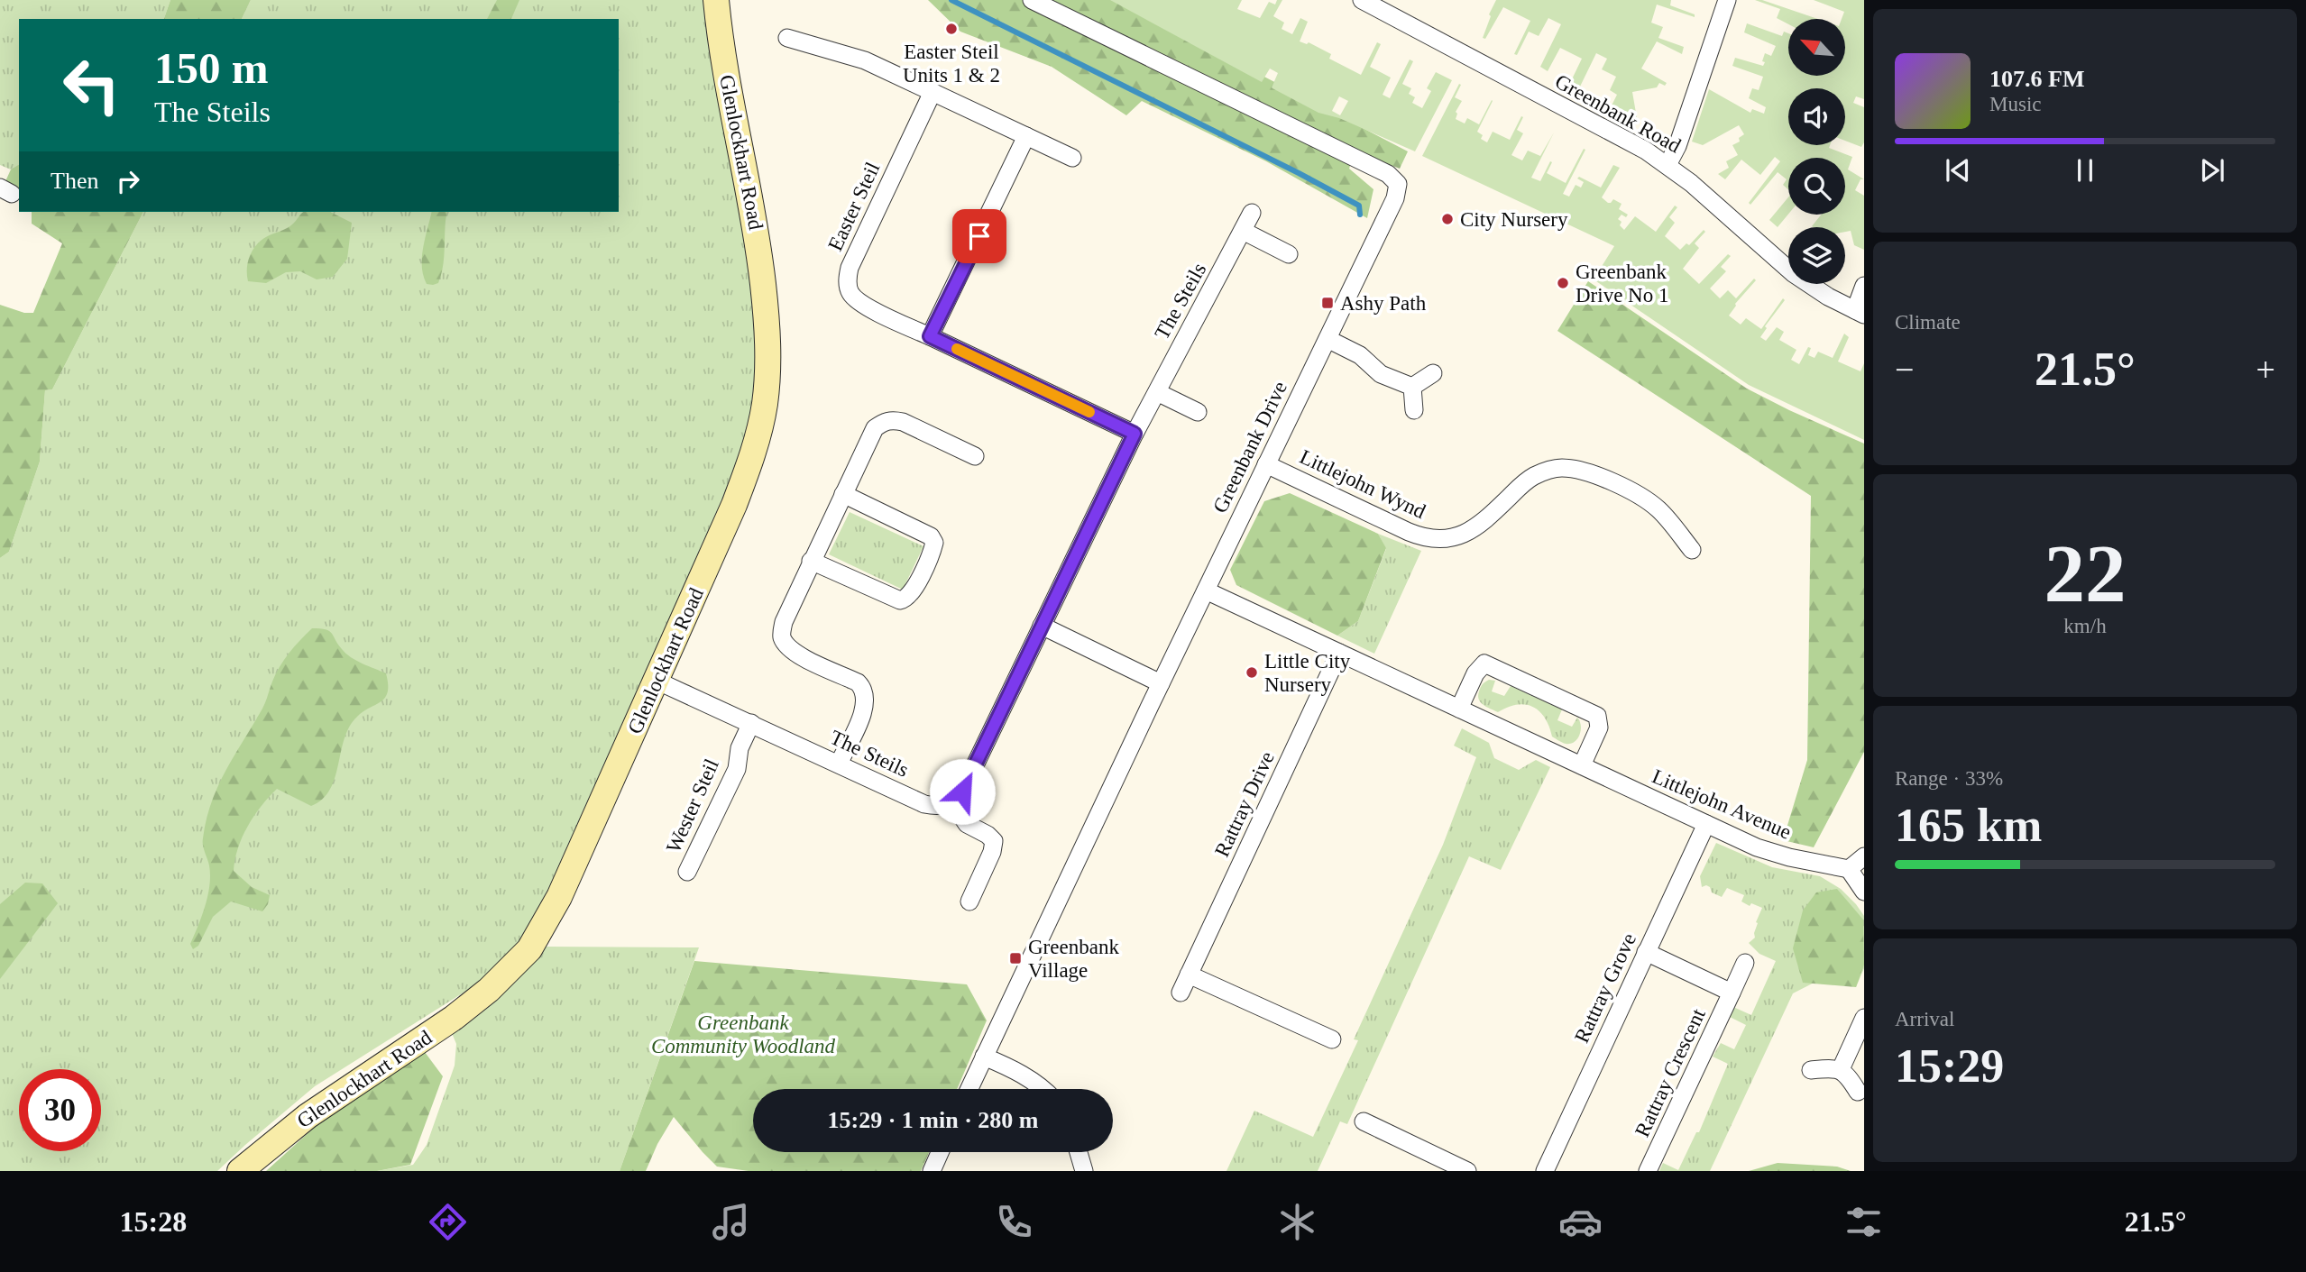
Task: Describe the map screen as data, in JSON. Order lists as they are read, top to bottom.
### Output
{
  "streets": {
    "street": [
      "Greenbank Road",
      "Glenlockhart Road",
      "Easter Steil",
      "The Steils",
      "Greenbank Drive",
      "Littlejohn Wynd",
      "Rattray Drive",
      "Littlejohn Avenue",
      "Wester Steil",
      "Rattray Grove",
      "Rattray Crescent"
    ]
  },
  "crossings": [
    ["Glenlockhart Road", "The Steils"],
    ["The Steils", "Wester Steil"],
    ["Greenbank Drive", "Littlejohn Wynd"],
    ["Greenbank Drive", "Littlejohn Avenue"],
    ["Rattray Drive", "Littlejohn Avenue"],
    ["Littlejohn Avenue", "Rattray Grove"],
    ["Rattray Grove", "Rattray Crescent"]
  ],
  "parks": ["Greenbank Community Woodland"],
  "places": {
    "other": [
      "Easter Steil Units 1 & 2",
      "City Nursery",
      "Greenbank Drive No 1",
      "Little City Nursery"
    ],
    "transit": ["Ashy Path", "Greenbank Village"]
  },
  "north": "top left",
  "page": {
    "turn": ["150 m", "The Steils"],
    "song": ["107.6 FM", "Music"],
    "then": "Then",
    "tile": [
      "Climate",
      ["22", "km/h"],
      ["Range · 33%", "165 km"],
      ["Arrival", "15:29"]
    ],
    "heat": ["−", "21.5°", "+"],
    "limit": "30",
    "trip": "15:29 · 1 min · 280 m",
    "tabs": ["15:28", "21.5°"]
  }
}
